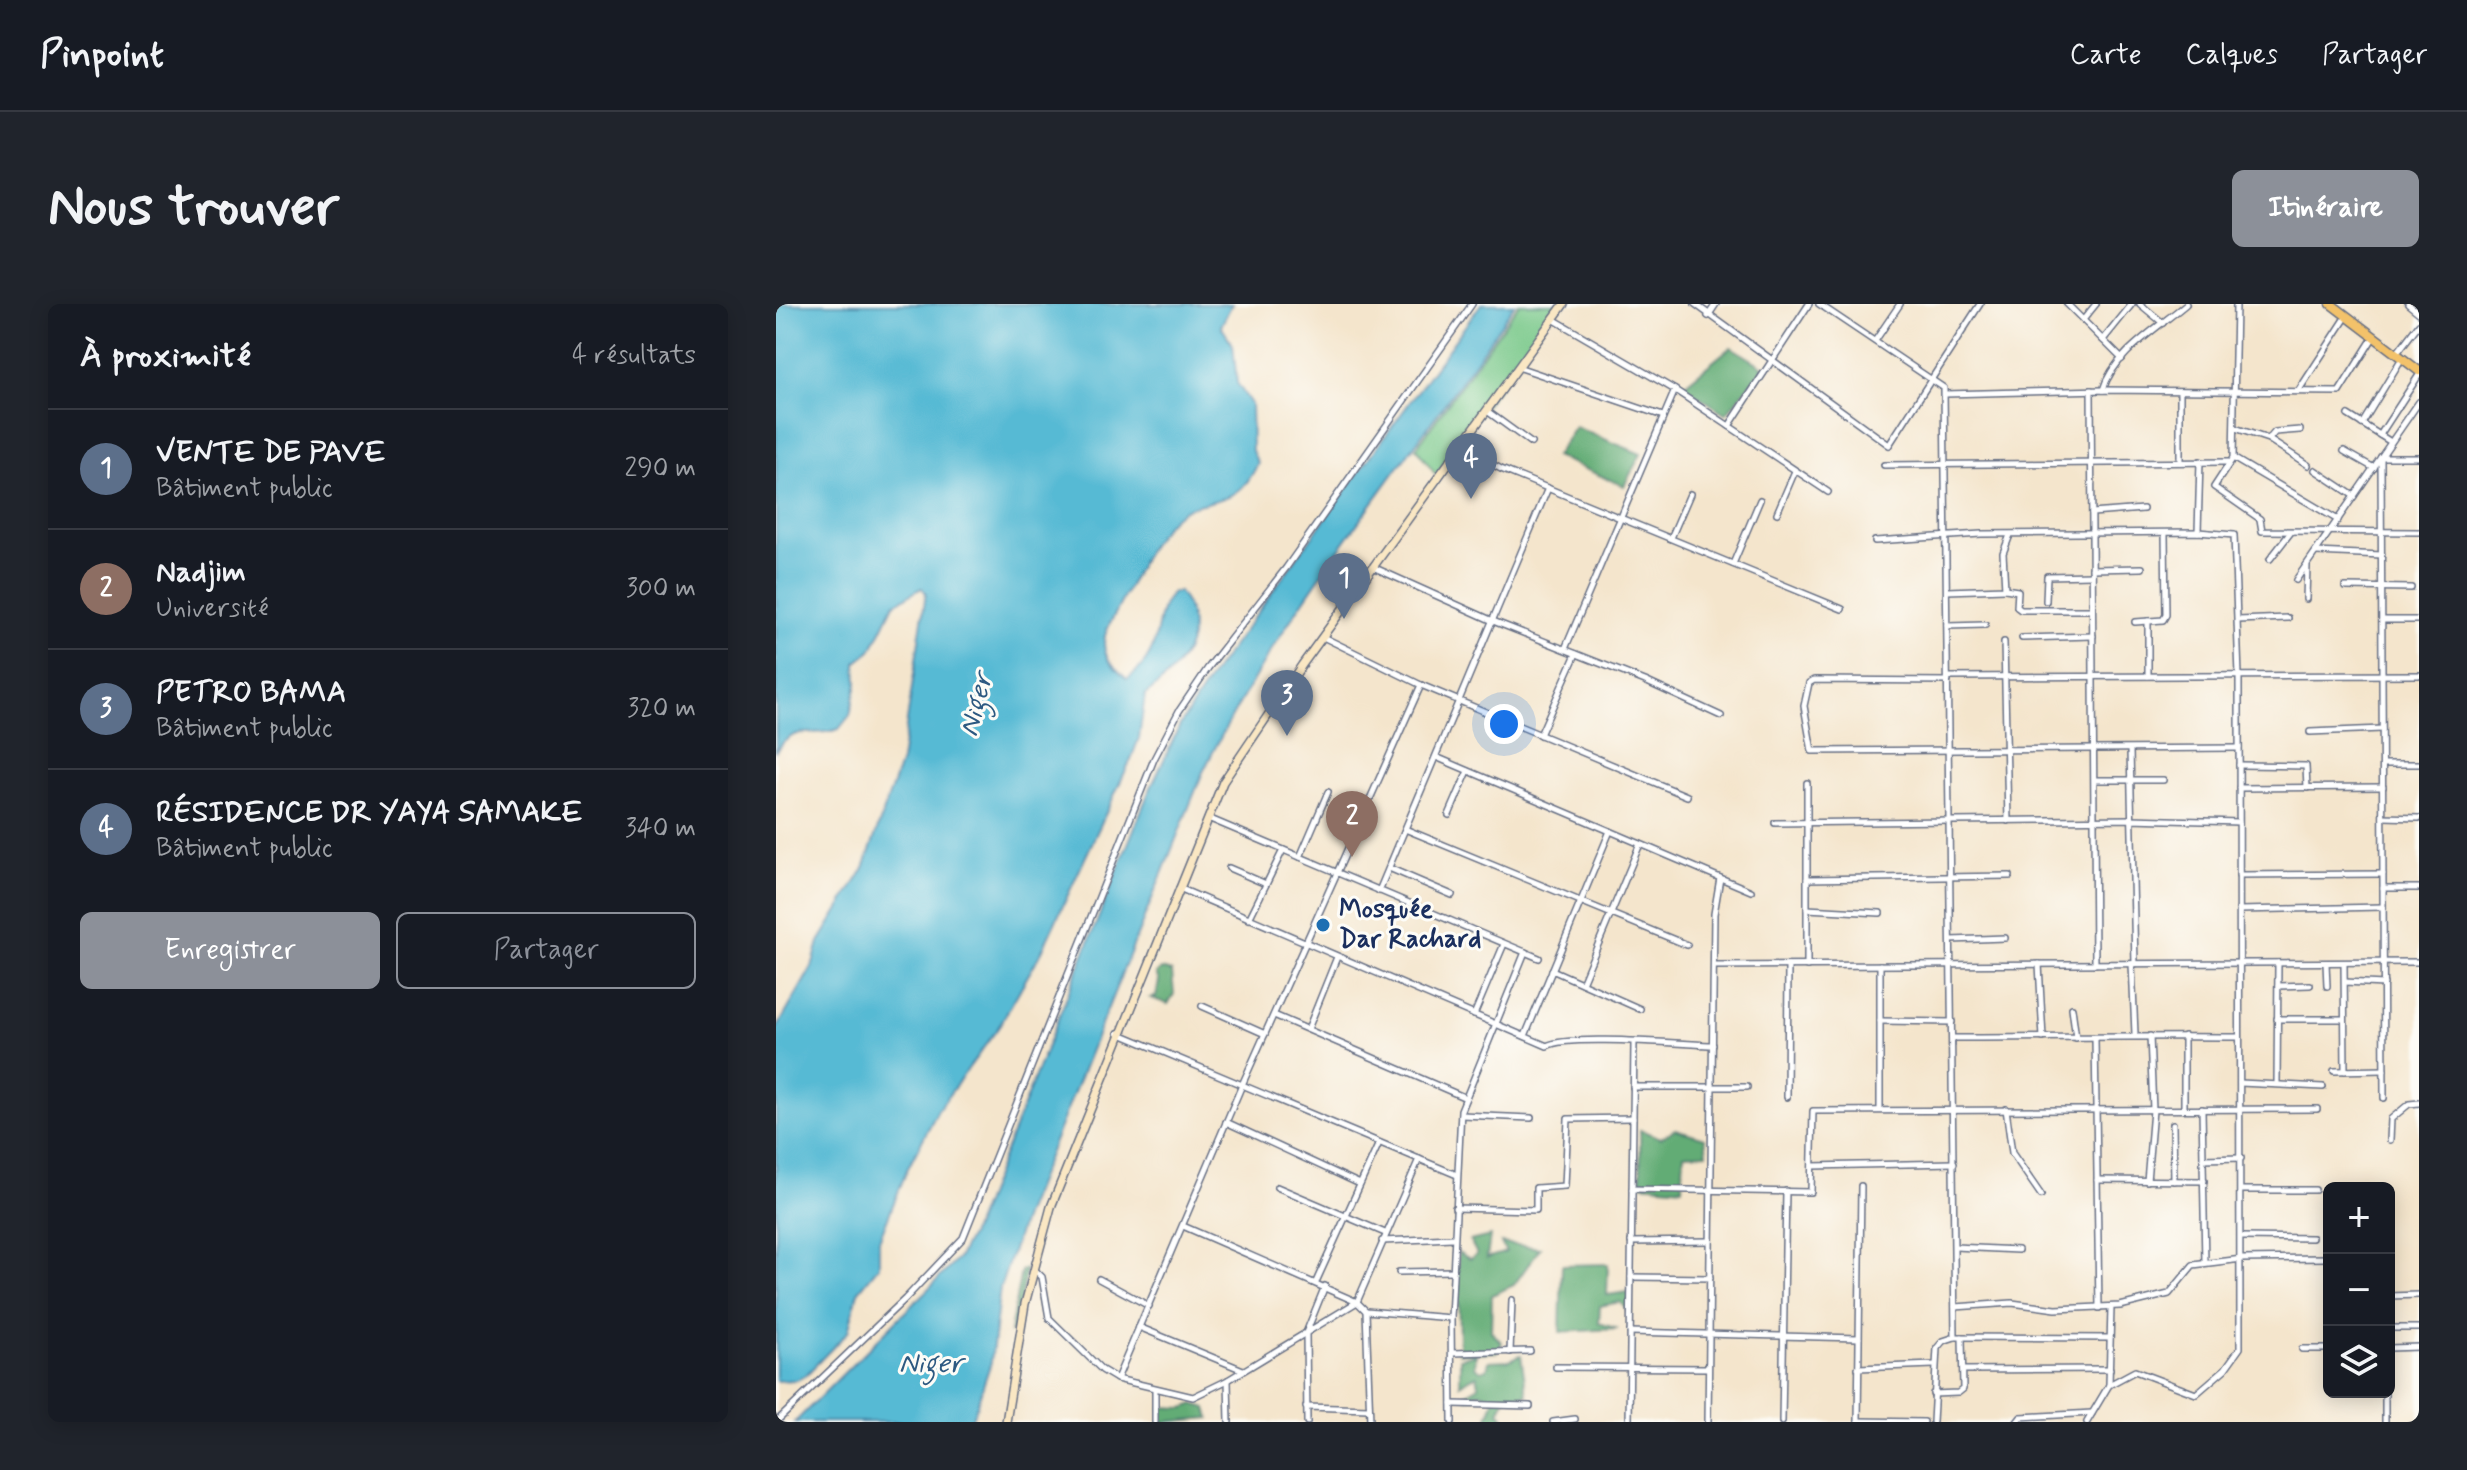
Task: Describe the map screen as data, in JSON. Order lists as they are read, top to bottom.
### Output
{
  "water": ["Niger"],
  "places": ["Mosquée Dar Rachard"],
  "page": {
    "header": "Pinpoint",
    "nav": ["Carte", "Calques", "Partager"],
    "buttons": [
      "Itinéraire",
      ["Enregistrer", "Partager"]
    ],
    "title": "Nous trouver",
    "heading": ["À proximité", "4 résultats"],
    "list": [
      {
        "mark": "1",
        "name": "VENTE DE PAVE",
        "note": "Bâtiment public",
        "value": "290 m"
      },
      {
        "mark": "2",
        "name": "Nadjim",
        "note": "Université",
        "value": "300 m"
      },
      {
        "mark": "3",
        "name": "PETRO BAMA",
        "note": "Bâtiment public",
        "value": "320 m"
      },
      {
        "mark": "4",
        "name": "RÉSIDENCE DR YAYA SAMAKE",
        "note": "Bâtiment public",
        "value": "340 m"
      }
    ],
    "pins": [
      "4",
      "1",
      "3",
      "2"
    ],
    "map_buttons": ["+", "−"]
  }
}
